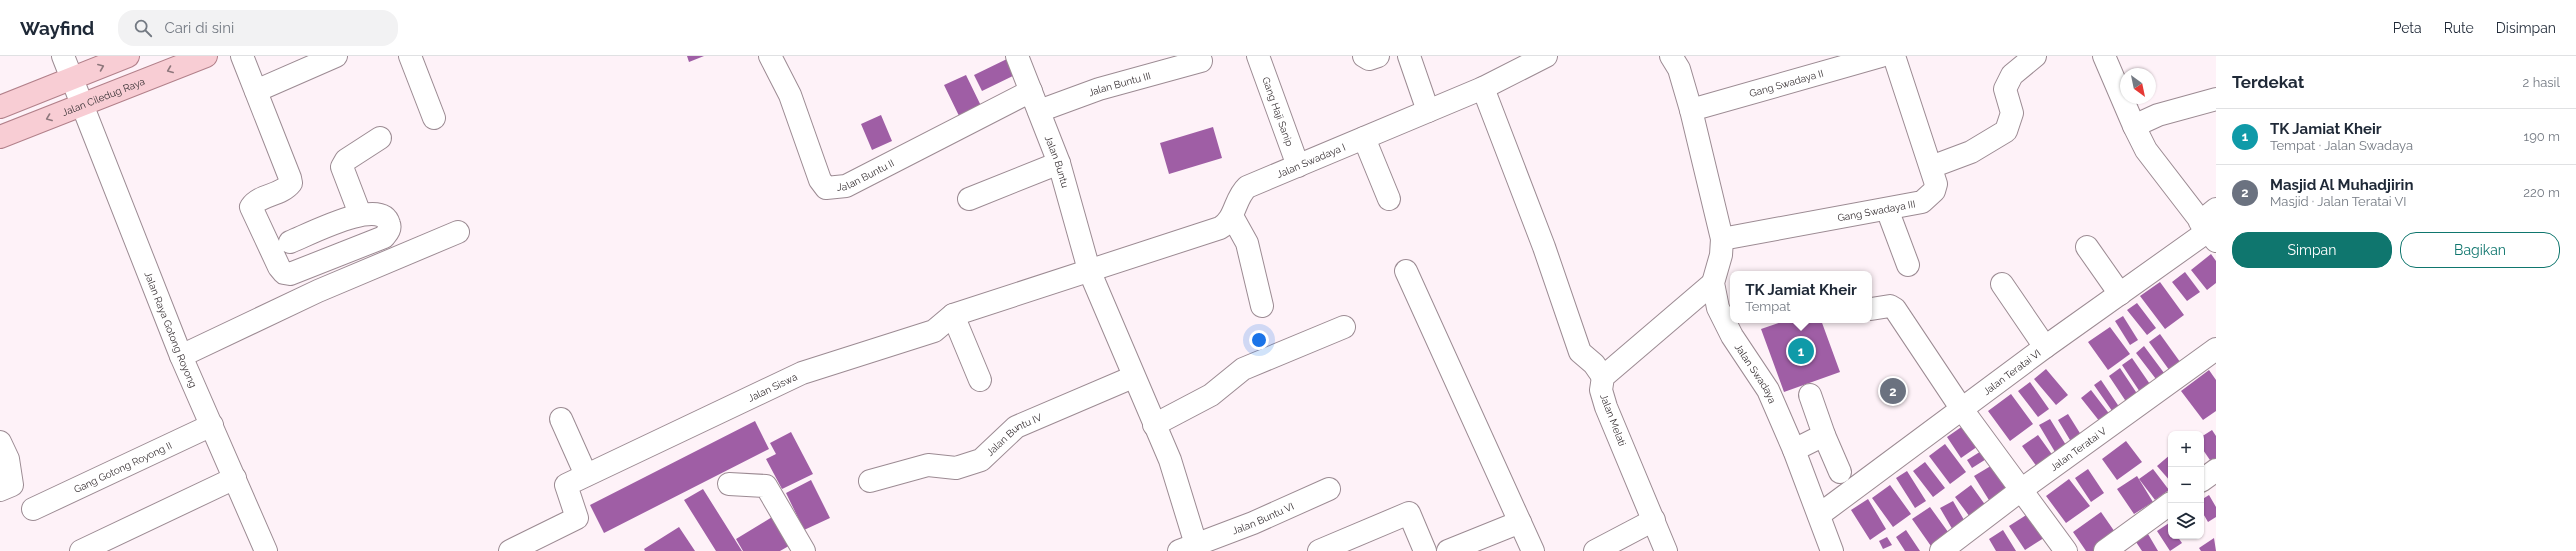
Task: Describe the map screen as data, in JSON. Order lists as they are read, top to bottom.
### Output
{
  "streets": {
    "main road": ["Jalan Ciledug Raya"],
    "street": [
      "Gang Swadaya II",
      "Jalan Buntu III",
      "Gang Haji Sanip",
      "Jalan Swadaya I",
      "Jalan Buntu",
      "Jalan Buntu II",
      "Gang Swadaya III",
      "Jalan Raya Gotong Royong",
      "Jalan Teratai VI",
      "Jalan Swadaya",
      "Jalan Siswa",
      "Jalan Melati",
      "Jalan Buntu IV",
      "Jalan Teratai V",
      "Gang Gotong Royong II",
      "Jalan Buntu VI"
    ]
  },
  "crossings": [
    ["Gang Swadaya II", "Jalan Swadaya"],
    ["Jalan Buntu III", "Jalan Buntu"],
    ["Jalan Ciledug Raya", "Jalan Raya Gotong Royong"],
    ["Gang Haji Sanip", "Jalan Swadaya I"],
    ["Jalan Swadaya I", "Jalan Buntu"],
    ["Jalan Swadaya I", "Jalan Siswa"],
    ["Jalan Buntu", "Jalan Buntu II"],
    ["Jalan Buntu", "Jalan Siswa"],
    ["Jalan Buntu", "Jalan Buntu IV"],
    ["Jalan Buntu", "Jalan Buntu VI"],
    ["Gang Swadaya III", "Jalan Swadaya"],
    ["Jalan Raya Gotong Royong", "Gang Gotong Royong II"],
    ["Jalan Teratai VI", "Jalan Swadaya"]
  ],
  "north": "bottom right",
  "page": {
    "header": "Wayfind",
    "search": "Cari di sini",
    "nav": ["Peta", "Rute", "Disimpan"],
    "heading": ["Terdekat", "2 hasil"],
    "list": [
      {
        "mark": "1",
        "name": "TK Jamiat Kheir",
        "note": "Tempat · Jalan Swadaya",
        "value": "190 m"
      },
      {
        "mark": "2",
        "name": "Masjid Al Muhadjirin",
        "note": "Masjid · Jalan Teratai VI",
        "value": "220 m"
      }
    ],
    "buttons": ["Simpan", "Bagikan"],
    "popup": ["TK Jamiat Kheir", "Tempat"],
    "pins": ["1", "2"],
    "map_buttons": ["+", "−"]
  }
}
